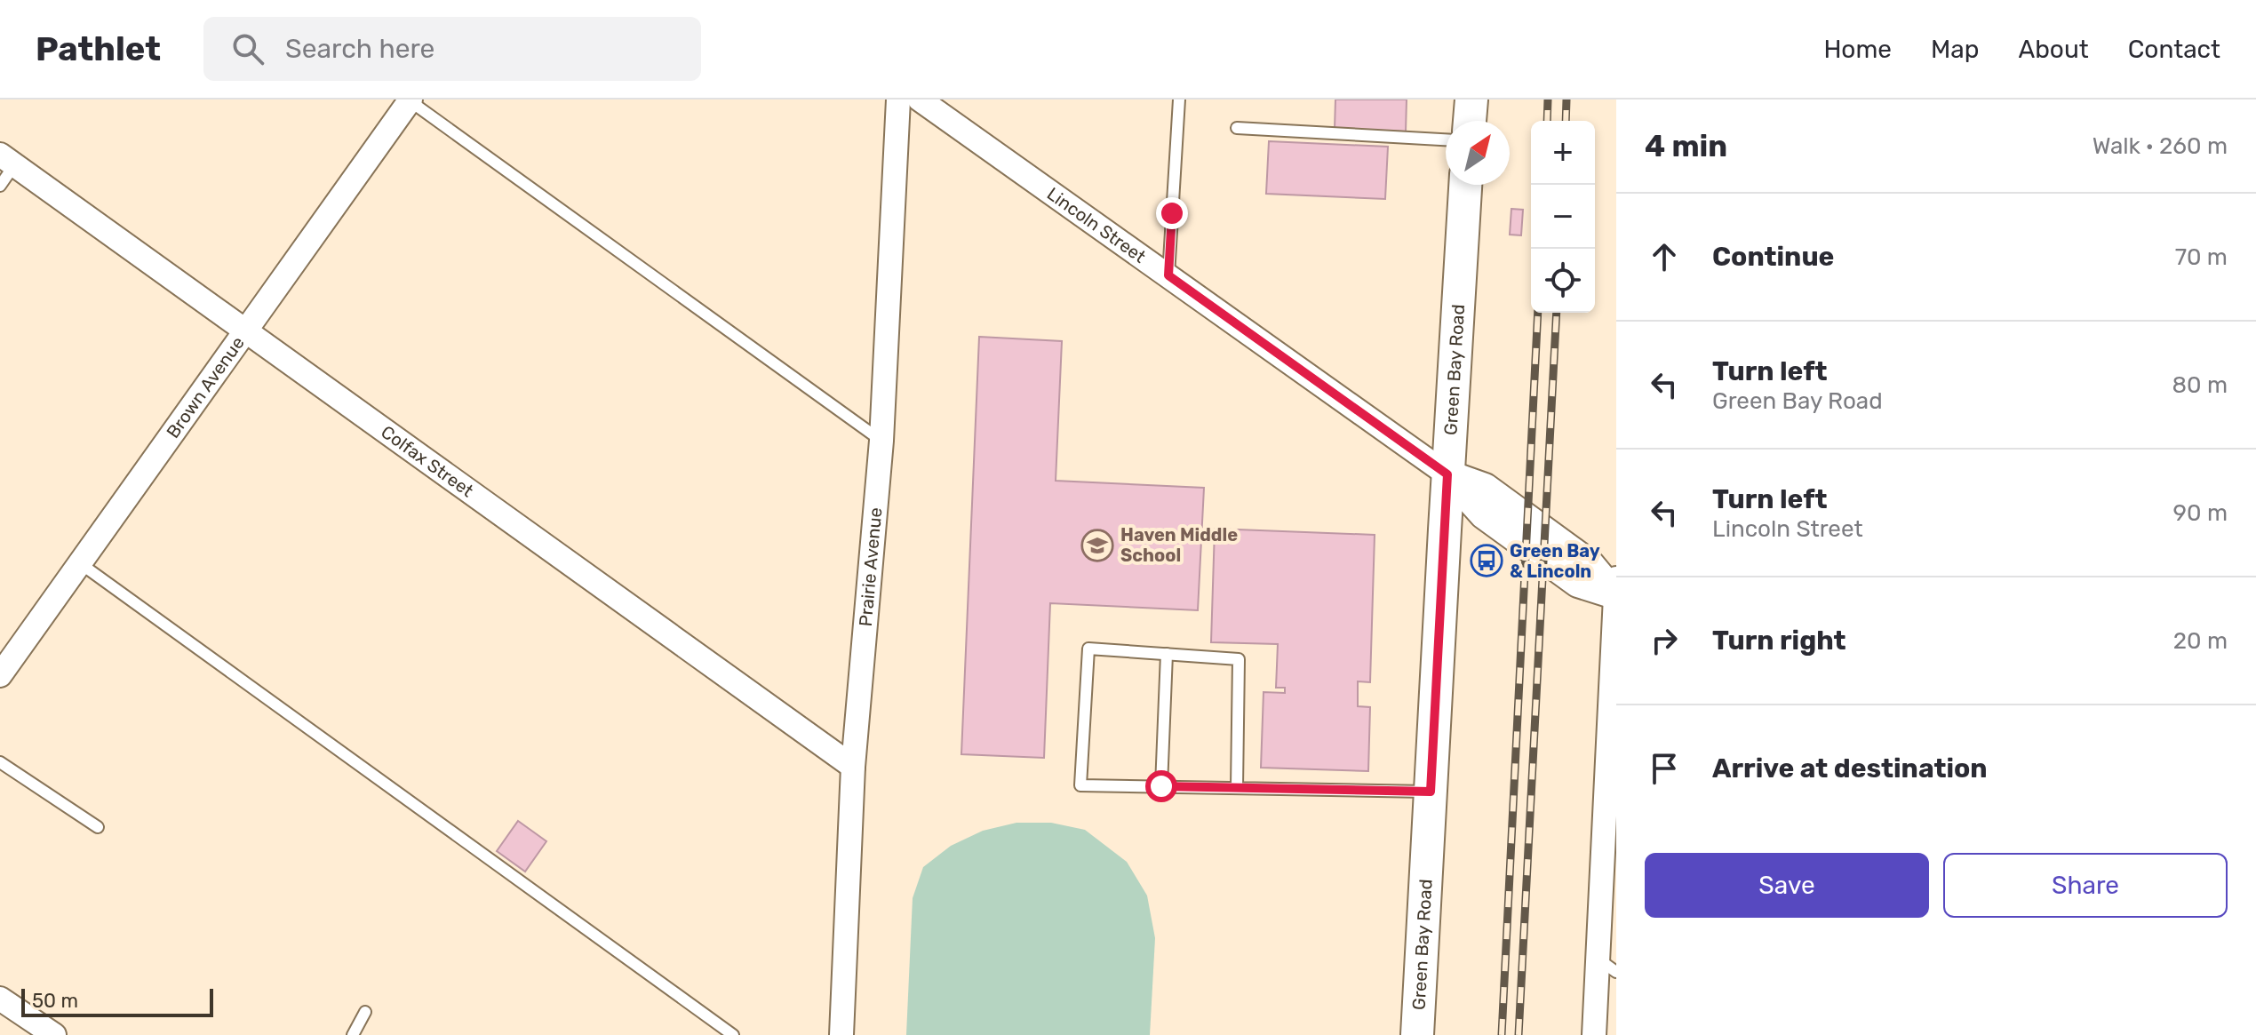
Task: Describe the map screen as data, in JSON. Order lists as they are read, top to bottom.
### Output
{
  "streets": {
    "main road": ["Green Bay Road"],
    "street": [
      "Lincoln Street",
      "Brown Avenue",
      "Colfax Street",
      "Prairie Avenue"
    ]
  },
  "crossings": [
    ["Lincoln Street", "Green Bay Road"],
    ["Brown Avenue", "Colfax Street"],
    ["Colfax Street", "Prairie Avenue"]
  ],
  "places": {
    "school or university": ["Haven Middle School"],
    "bus stop": ["Green Bay & Lincoln"]
  },
  "scale_bar": "50 m",
  "north": "top right",
  "page": {
    "header": "Pathlet",
    "search": "Search here",
    "nav": [
      "Home",
      "Map",
      "About",
      "Contact"
    ],
    "heading": ["4 min", "Walk · 260 m"],
    "map_buttons": ["+", "−"],
    "list": [
      ["Continue", "70 m"],
      ["Turn left", "Green Bay Road", "80 m"],
      ["Turn left", "Lincoln Street", "90 m"],
      ["Turn right", "20 m"],
      "Arrive at destination"
    ],
    "buttons": ["Save", "Share"],
    "scale": "50 m"
  }
}
